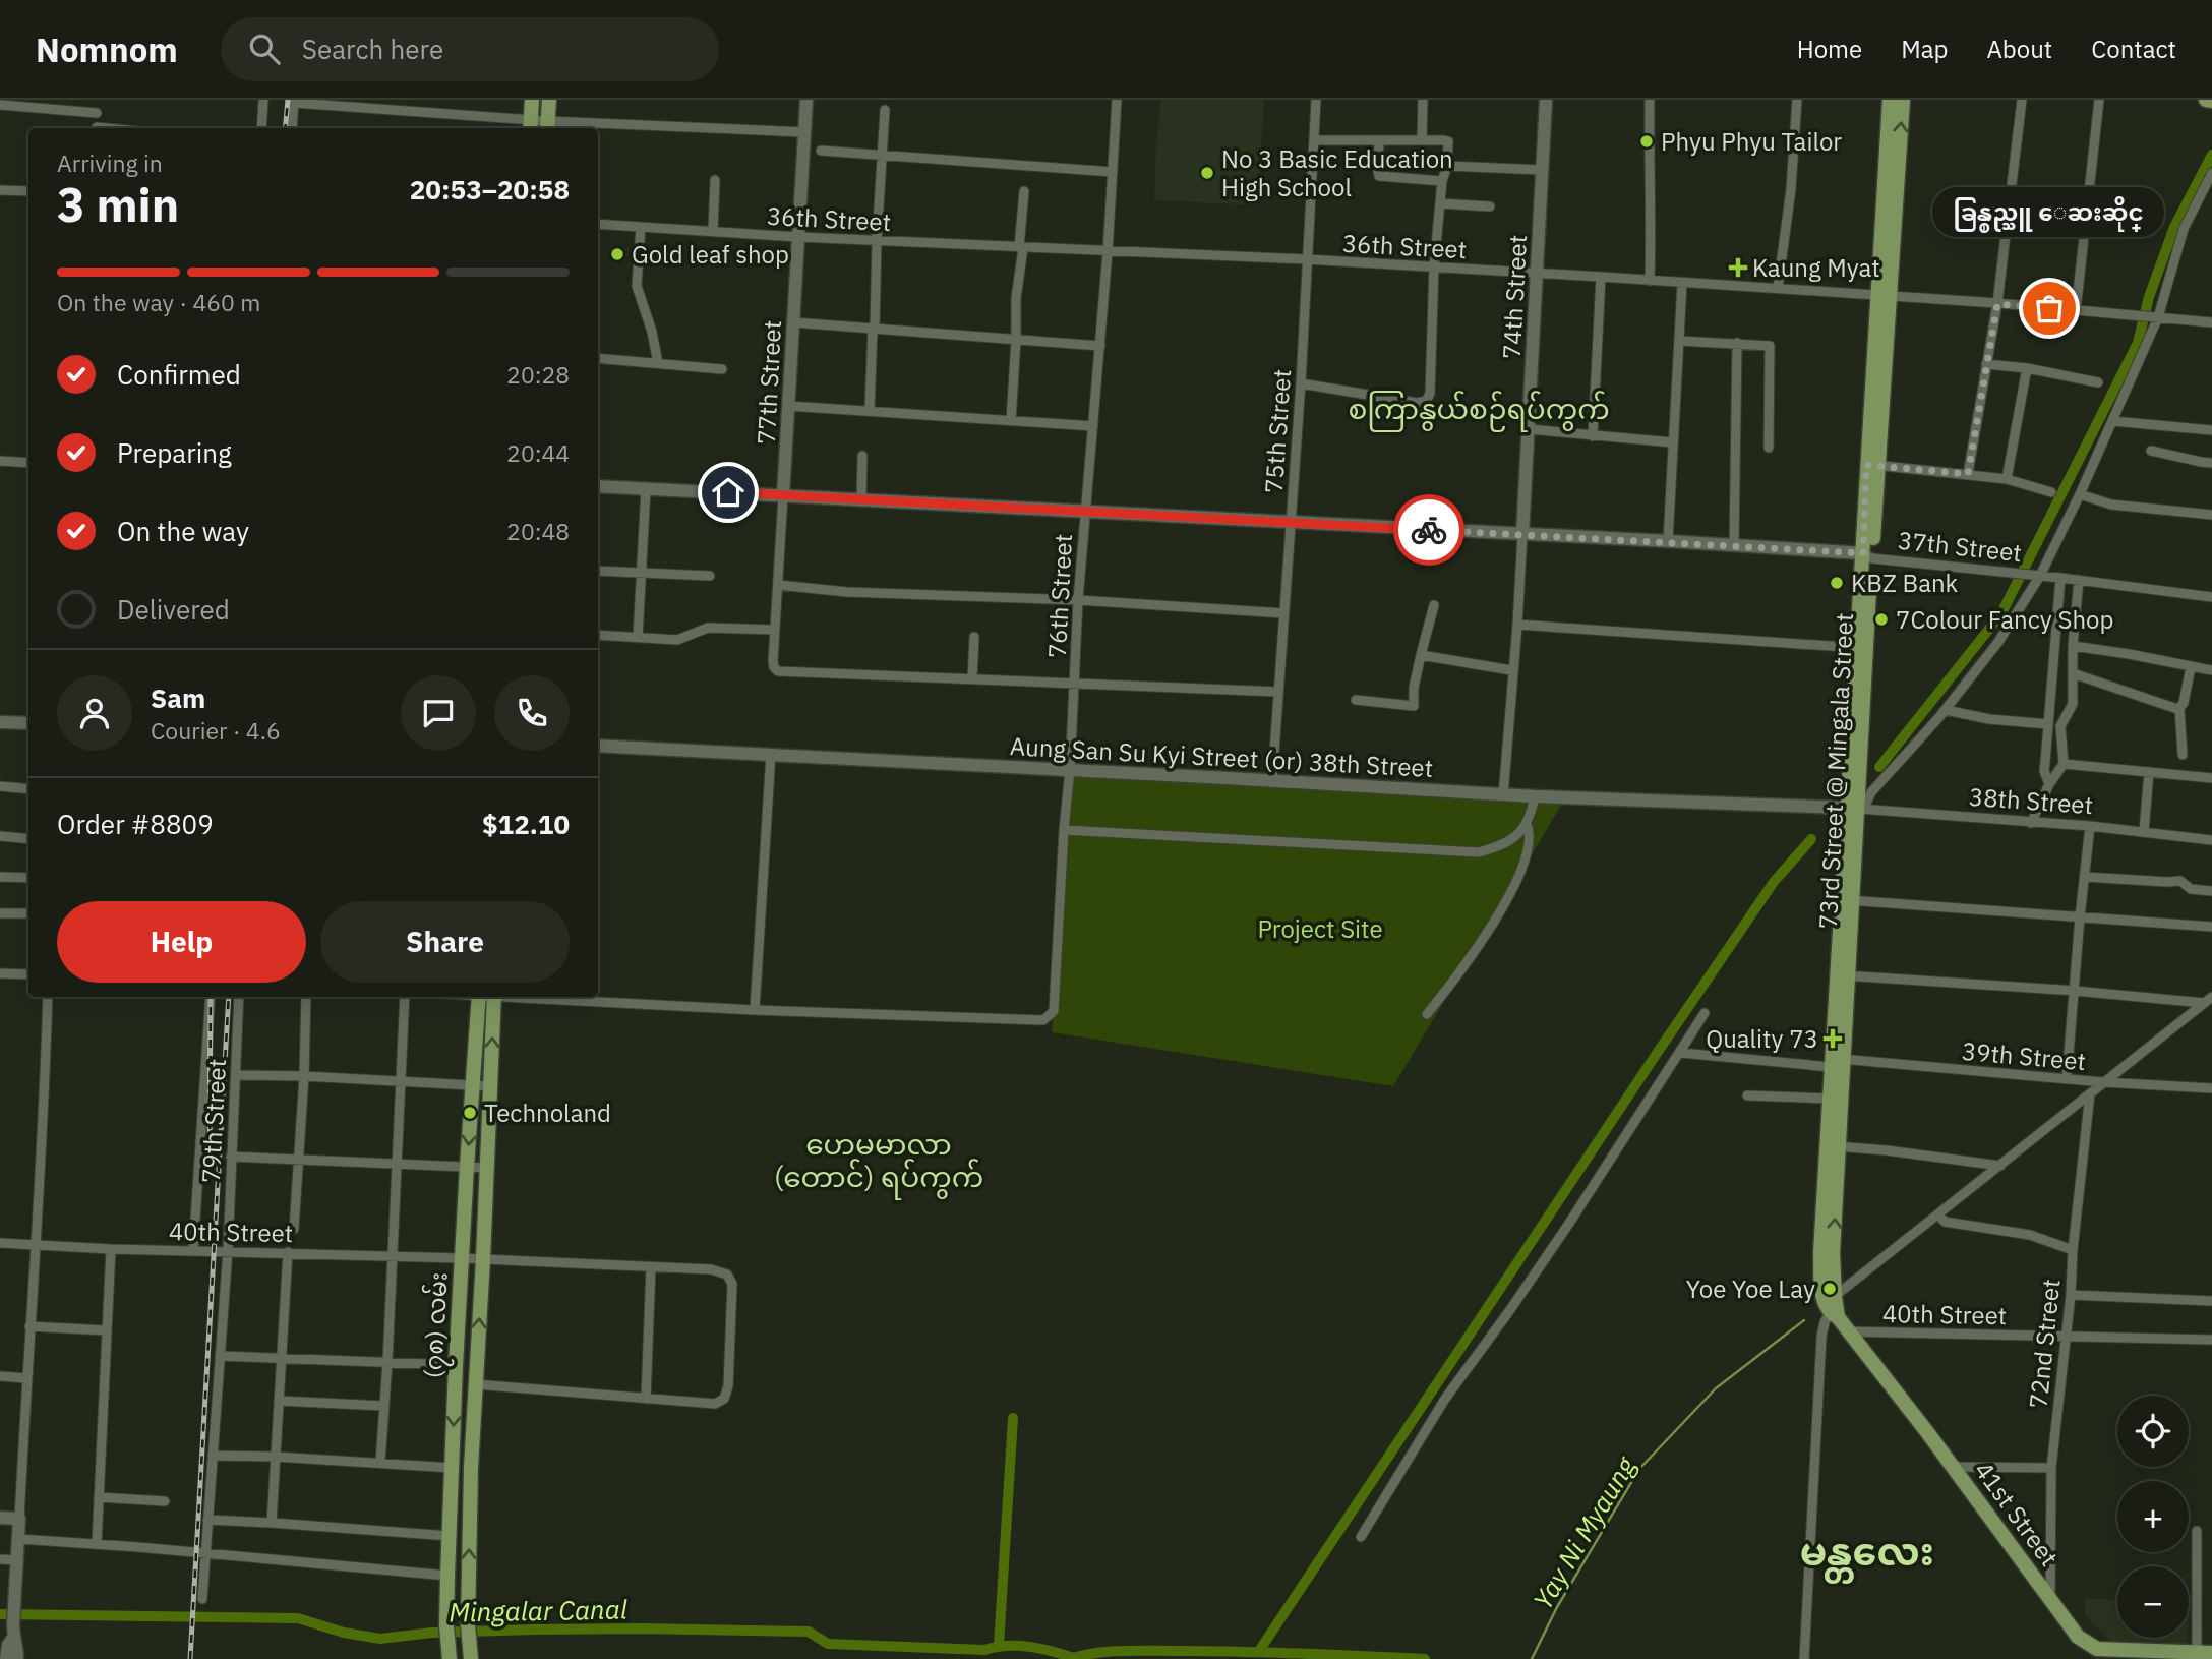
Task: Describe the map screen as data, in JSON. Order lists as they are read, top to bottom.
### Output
{
  "streets": {
    "main road": ["73rd Street @ Mingala Street", "(၇၈) လမ်း", "41st Street"],
    "street": [
      "36th Street",
      "74th Street",
      "77th Street",
      "75th Street",
      "37th Street",
      "76th Street",
      "Aung San Su Kyi Street (or) 38th Street",
      "38th Street",
      "39th Street",
      "79th Street",
      "40th Street",
      "72nd Street"
    ]
  },
  "crossings": [
    ["36th Street", "74th Street"],
    ["36th Street", "77th Street"],
    ["36th Street", "75th Street"],
    ["36th Street", "76th Street"],
    ["36th Street", "73rd Street @ Mingala Street"],
    ["74th Street", "37th Street"],
    ["74th Street", "Aung San Su Kyi Street (or) 38th Street"],
    ["77th Street", "37th Street"],
    ["75th Street", "37th Street"],
    ["75th Street", "Aung San Su Kyi Street (or) 38th Street"],
    ["37th Street", "76th Street"],
    ["37th Street", "73rd Street @ Mingala Street"],
    ["76th Street", "Aung San Su Kyi Street (or) 38th Street"],
    ["Aung San Su Kyi Street (or) 38th Street", "73rd Street @ Mingala Street"],
    ["Aung San Su Kyi Street (or) 38th Street", "38th Street"],
    ["73rd Street @ Mingala Street", "38th Street"],
    ["73rd Street @ Mingala Street", "39th Street"],
    ["73rd Street @ Mingala Street", "41st Street"],
    ["79th Street", "40th Street"],
    ["40th Street", "(၇၈) လမ်း"],
    ["40th Street", "72nd Street"],
    ["40th Street", "41st Street"],
    ["72nd Street", "41st Street"]
  ],
  "districts": ["စကြာနွယ်စဉ်ရပ်ကွက်", "ဟေမမာလာ (တောင်) ရပ်ကွက်", "မန္တလေး"],
  "water": ["Yay Ni Myaung", "Mingalar Canal"],
  "parks": ["Project Site"],
  "places": {
    "other": [
      "Phyu Phyu Tailor",
      "No 3 Basic Education High School",
      "Gold leaf shop",
      "ခြန္စည္သူ ေဆးဆိုင္",
      "KBZ Bank",
      "7Colour Fancy Shop",
      "Technoland",
      "Yoe Yoe Lay"
    ],
    "health": ["Kaung Myat", "Quality 73"]
  },
  "page": {
    "header": "Nomnom",
    "search": "Search here",
    "nav": [
      "Home",
      "Map",
      "About",
      "Contact"
    ],
    "heading": ["3 min", "Arriving in", "20:53–20:58"],
    "panel": [
      "Sam",
      "Courier · 4.6",
      "Order #8809",
      "$12.10"
    ],
    "bubble": "ခြန္စည္သူ ေဆးဆိုင္",
    "bar": "On the way · 460 m",
    "list": [
      ["Confirmed", "20:28"],
      ["Preparing", "20:44"],
      ["On the way", "20:48"],
      "Delivered"
    ],
    "buttons": ["Help", "Share"],
    "map_buttons": ["+", "−"]
  }
}
